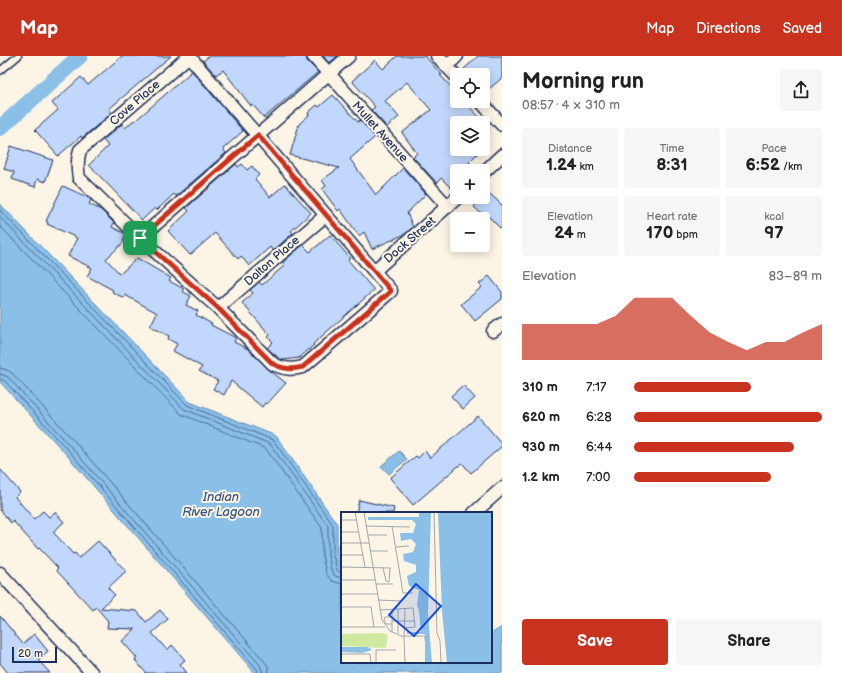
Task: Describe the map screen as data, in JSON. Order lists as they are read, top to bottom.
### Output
{
  "streets": {
    "street": [
      "Cove Place",
      "Mullet Avenue",
      "Dock Street",
      "Dalton Place"
    ]
  },
  "crossings": [
    ["Mullet Avenue", "Dock Street"],
    ["Dock Street", "Dalton Place"]
  ],
  "water": ["Indian River Lagoon"],
  "scale_bar": "20 m",
  "page": {
    "header": "Map",
    "nav": ["Map", "Directions", "Saved"],
    "heading": ["Morning run", "08:57 · 4 × 310 m"],
    "map_buttons": ["+", "−"],
    "stats": [
      ["Distance", "1.24 km"],
      ["Time", "8:31"],
      ["Pace", "6:52 /km"],
      ["Elevation", "24 m"],
      ["Heart rate", "170 bpm"],
      ["kcal", "97"]
    ],
    "chart": ["Elevation", "83–89 m"],
    "list": [
      {
        "name": "310 m",
        "note": "7:17"
      },
      {
        "name": "620 m",
        "note": "6:28"
      },
      {
        "name": "930 m",
        "note": "6:44"
      },
      {
        "name": "1.2 km",
        "note": "7:00"
      }
    ],
    "buttons": ["Save", "Share"],
    "scale": "20 m"
  }
}
